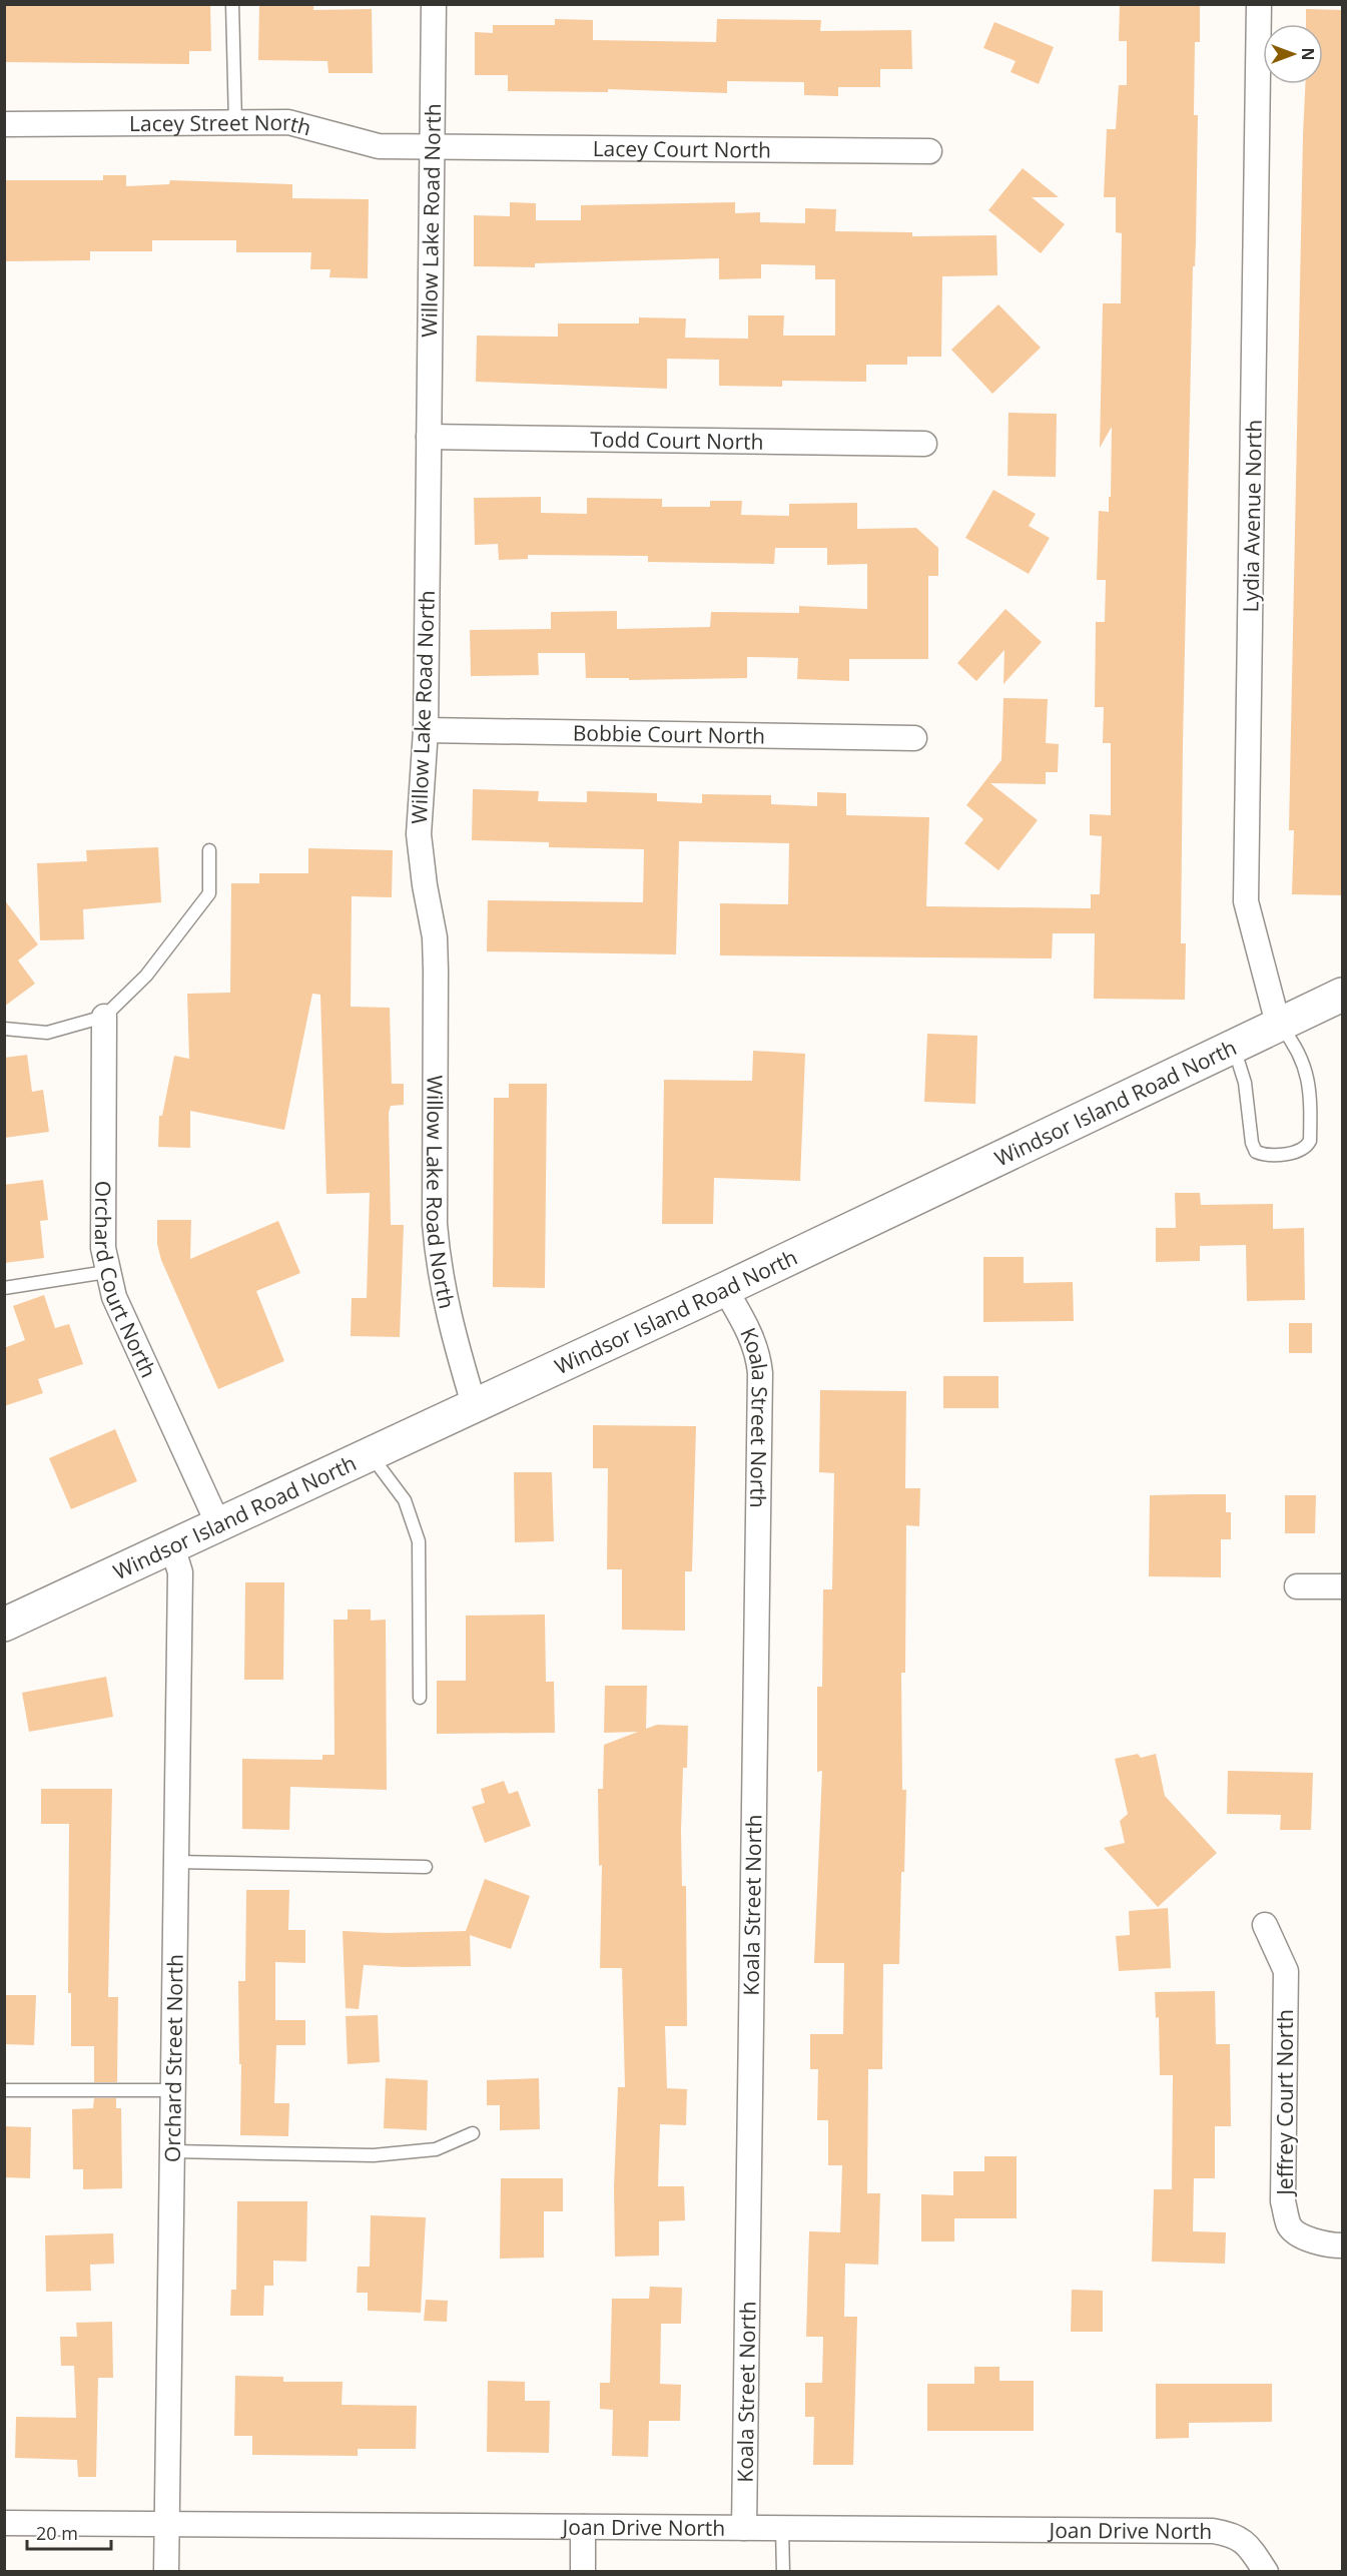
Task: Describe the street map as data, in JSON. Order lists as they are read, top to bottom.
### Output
{
  "streets": {
    "street": [
      "Lacey Street North",
      "Lacey Court North",
      "Willow Lake Road North",
      "Todd Court North",
      "Lydia Avenue North",
      "Bobbie Court North",
      "Windsor Island Road North",
      "Orchard Court North",
      "Koala Street North",
      "Orchard Street North",
      "Jeffrey Court North",
      "Joan Drive North"
    ]
  },
  "crossings": [
    ["Lacey Street North", "Lacey Court North"],
    ["Lacey Street North", "Willow Lake Road North"],
    ["Lacey Court North", "Willow Lake Road North"],
    ["Willow Lake Road North", "Todd Court North"],
    ["Willow Lake Road North", "Bobbie Court North"],
    ["Willow Lake Road North", "Windsor Island Road North"],
    ["Lydia Avenue North", "Windsor Island Road North"],
    ["Windsor Island Road North", "Orchard Court North"],
    ["Windsor Island Road North", "Koala Street North"],
    ["Windsor Island Road North", "Orchard Street North"],
    ["Koala Street North", "Joan Drive North"],
    ["Orchard Street North", "Joan Drive North"]
  ],
  "scale_bar": "20 m",
  "north": "right"
}
